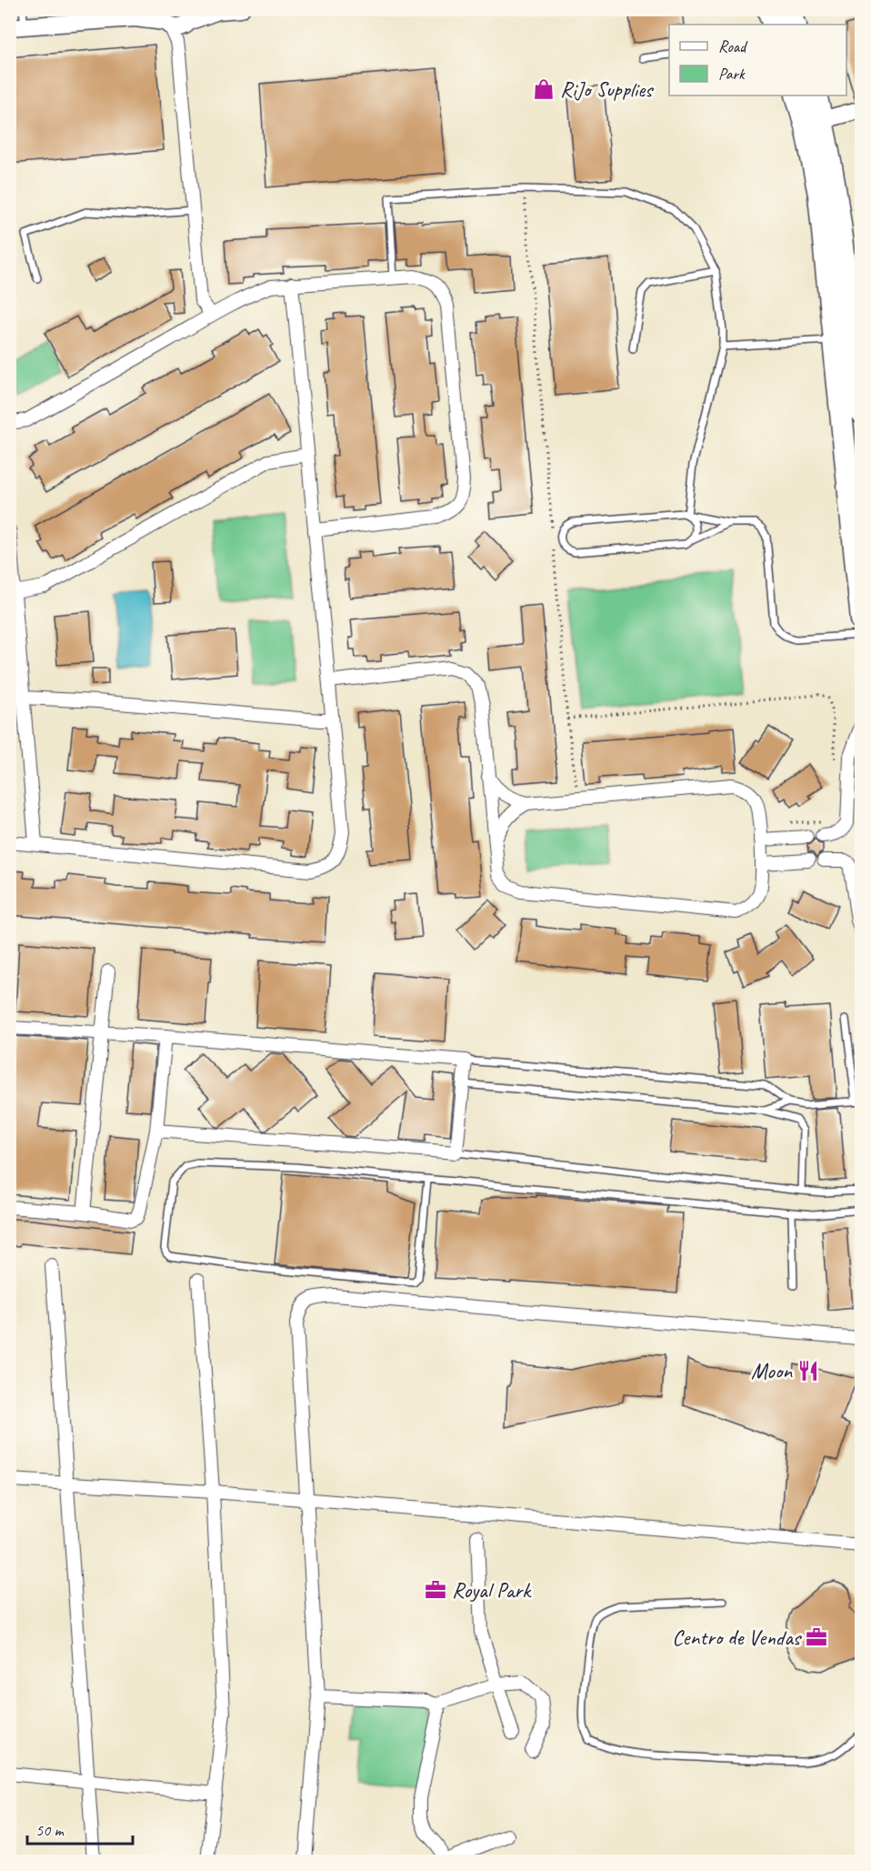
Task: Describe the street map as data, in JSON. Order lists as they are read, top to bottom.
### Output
{
  "places": {
    "shop": ["RiJo Supplies"],
    "restaurant": ["Moon"],
    "office": ["Royal Park", "Centro de Vendas"]
  },
  "legend": ["Road", "Park"],
  "scale_bar": "50 m"
}
